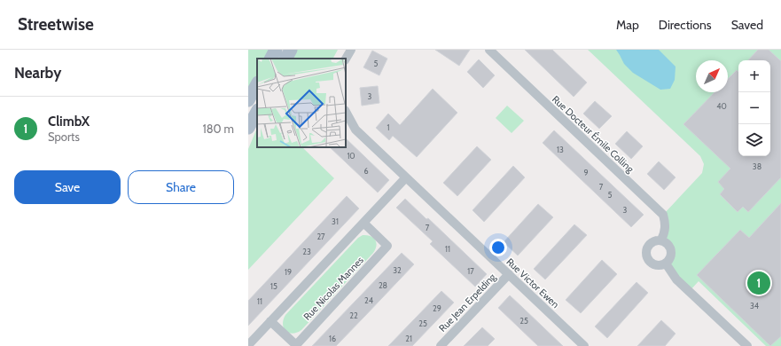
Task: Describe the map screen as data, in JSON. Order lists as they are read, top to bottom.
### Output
{
  "streets": {
    "street": [
      "Rue Docteur Émile Colling",
      "Rue Victor Ewen",
      "Rue Nicolas Mannes",
      "Rue Jean Erpelding"
    ]
  },
  "crossings": [
    ["Rue Victor Ewen", "Rue Jean Erpelding"]
  ],
  "house_numbers": [
    "5",
    "3",
    "40",
    "1",
    "13",
    "10",
    "38",
    "6",
    "9",
    "7",
    "5",
    "3",
    "31",
    "7",
    "27",
    "11",
    "23",
    "32",
    "17",
    "19",
    "28",
    "15",
    "24",
    "11",
    "34",
    "29",
    "22",
    "25",
    "25",
    "16",
    "21"
  ],
  "north": "top right",
  "page": {
    "header": "Streetwise",
    "nav": ["Map", "Directions", "Saved"],
    "heading": "Nearby",
    "map_buttons": ["+", "−"],
    "list": [
      {
        "mark": "1",
        "name": "ClimbX",
        "note": "Sports",
        "value": "180 m"
      }
    ],
    "buttons": ["Save", "Share"],
    "pins": "1"
  }
}
